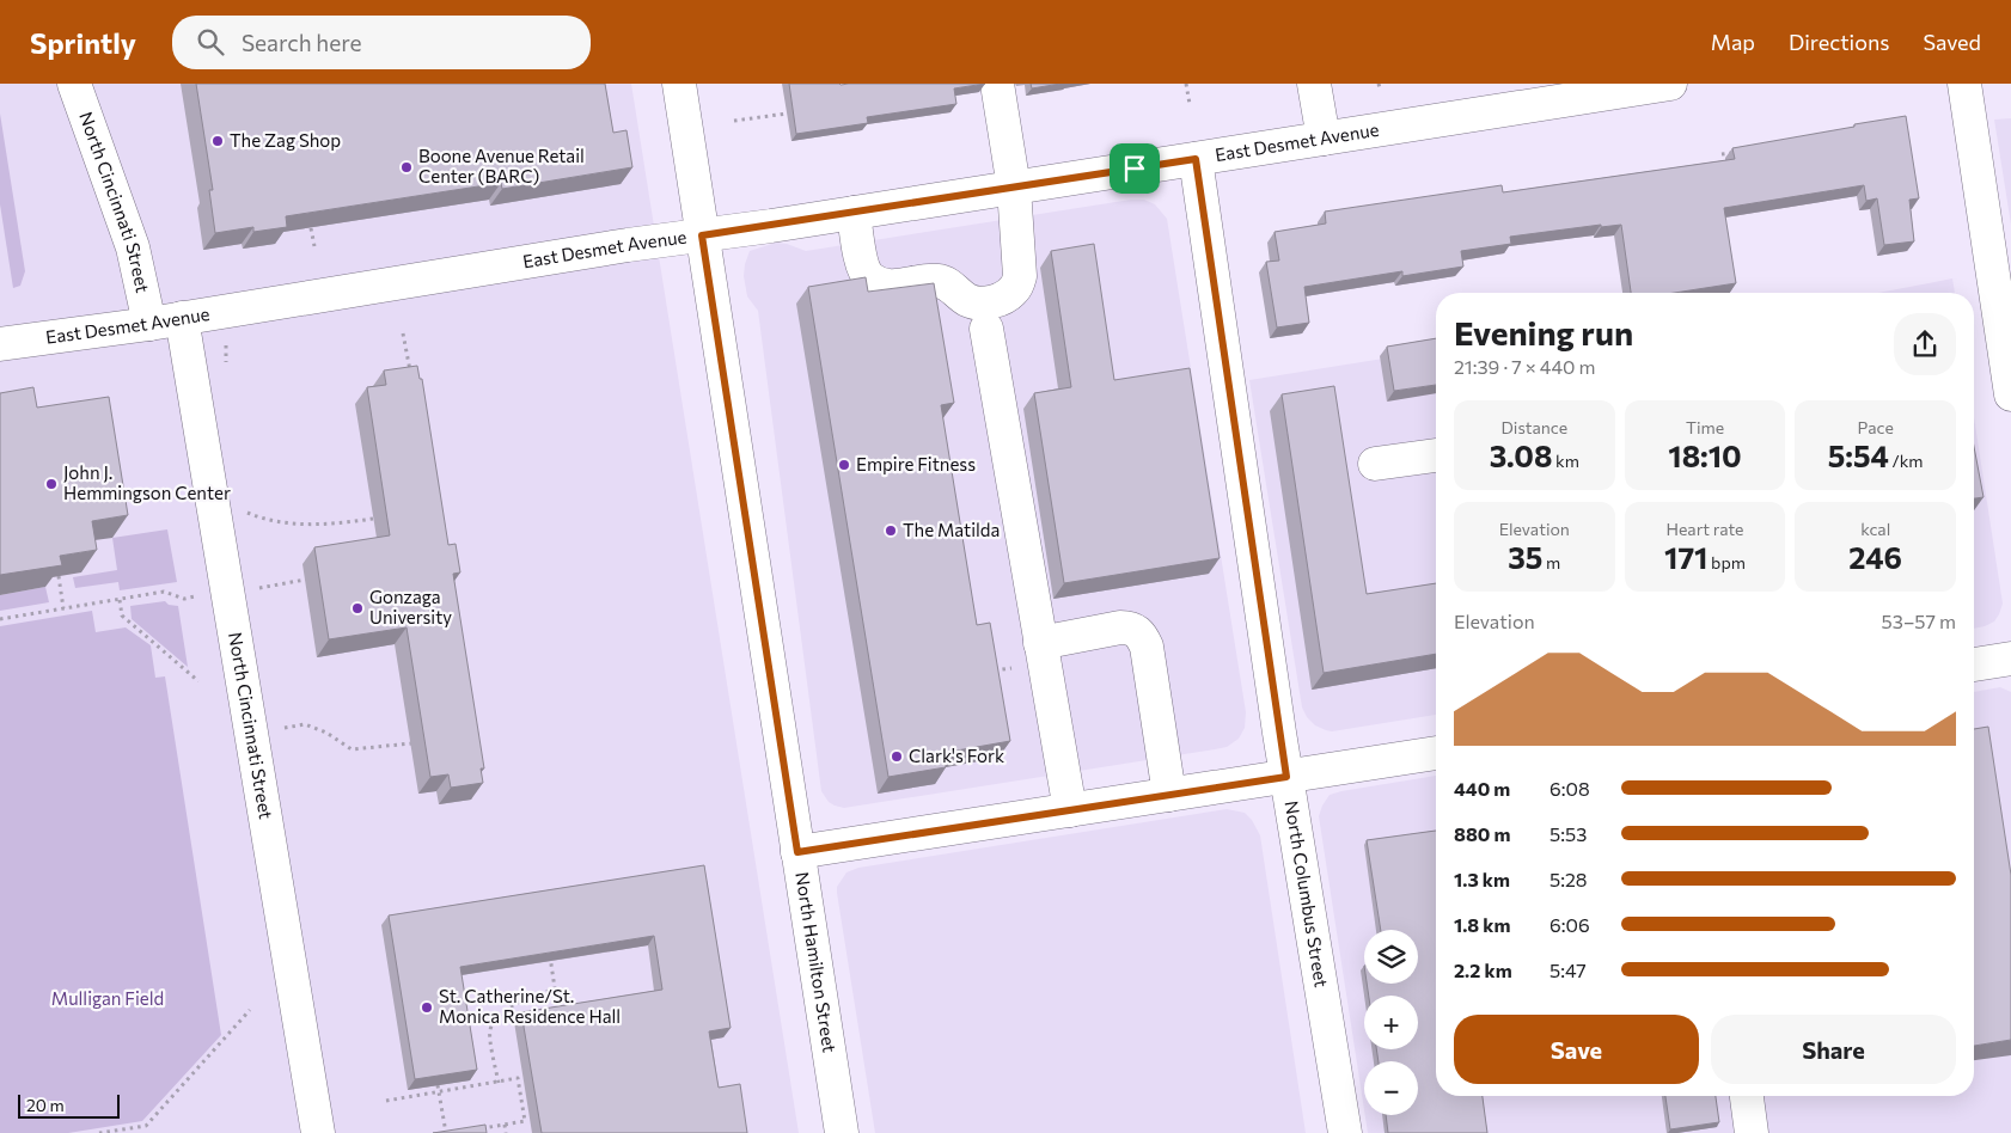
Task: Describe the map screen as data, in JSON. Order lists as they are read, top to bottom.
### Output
{
  "streets": {
    "street": [
      "East Desmet Avenue",
      "North Cincinnati Street",
      "North Columbus Street",
      "North Hamilton Street"
    ]
  },
  "crossings": [
    ["East Desmet Avenue", "North Cincinnati Street"],
    ["East Desmet Avenue", "North Columbus Street"],
    ["East Desmet Avenue", "North Hamilton Street"]
  ],
  "parks": ["Mulligan Field"],
  "places": [
    "The Zag Shop",
    "Boone Avenue Retail Center (BARC)",
    "Empire Fitness",
    "John J. Hemmingson Center",
    "The Matilda",
    "Gonzaga University",
    "Clark's Fork",
    "St. Catherine/St. Monica Residence Hall"
  ],
  "scale_bar": "20 m",
  "page": {
    "header": "Sprintly",
    "search": "Search here",
    "nav": ["Map", "Directions", "Saved"],
    "heading": ["Evening run", "21:39 · 7 × 440 m"],
    "stats": [
      ["Distance", "3.08 km"],
      ["Time", "18:10"],
      ["Pace", "5:54 /km"],
      ["Elevation", "35 m"],
      ["Heart rate", "171 bpm"],
      ["kcal", "246"]
    ],
    "chart": ["Elevation", "53–57 m"],
    "list": [
      {
        "name": "440 m",
        "note": "6:08"
      },
      {
        "name": "880 m",
        "note": "5:53"
      },
      {
        "name": "1.3 km",
        "note": "5:28"
      },
      {
        "name": "1.8 km",
        "note": "6:06"
      },
      {
        "name": "2.2 km",
        "note": "5:47"
      }
    ],
    "map_buttons": ["+", "−"],
    "buttons": ["Save", "Share"],
    "scale": "20 m"
  }
}
